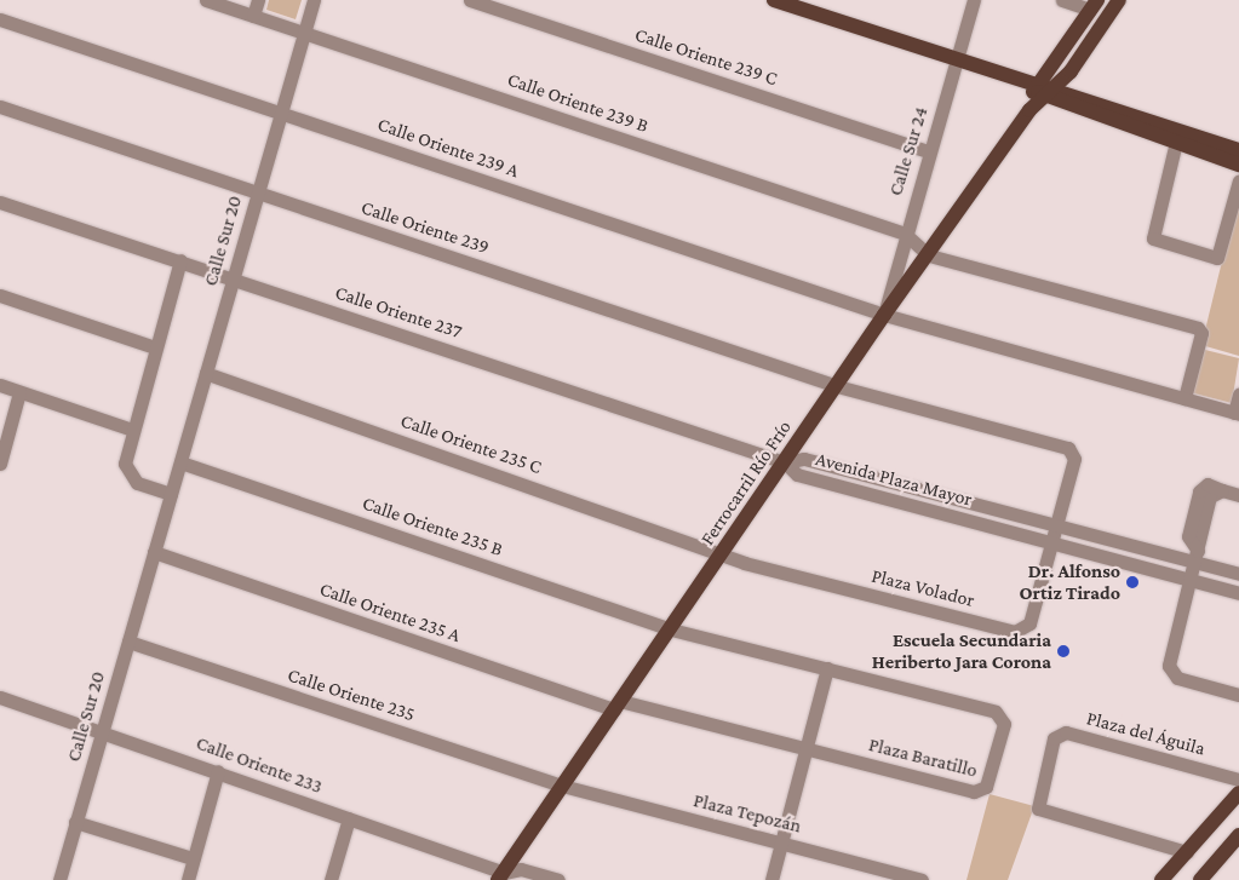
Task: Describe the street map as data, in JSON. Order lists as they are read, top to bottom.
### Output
{
  "streets": {
    "main road": ["Ferrocarril Río Frío"],
    "street": [
      "Calle Oriente 239 C",
      "Calle Oriente 239 B",
      "Calle Oriente 239 A",
      "Calle Sur 24",
      "Calle Oriente 239",
      "Calle Sur 20",
      "Calle Oriente 237",
      "Calle Oriente 235 C",
      "Avenida Plaza Mayor",
      "Calle Oriente 235 B",
      "Plaza Volador",
      "Calle Oriente 235 A",
      "Calle Oriente 235",
      "Plaza del Águila",
      "Plaza Baratillo",
      "Calle Oriente 233",
      "Plaza Tepozán"
    ]
  },
  "crossings": [
    ["Calle Oriente 239 C", "Calle Sur 24"],
    ["Calle Oriente 239 B", "Calle Sur 24"],
    ["Calle Oriente 239 B", "Calle Sur 20"],
    ["Calle Oriente 239 B", "Ferrocarril Río Frío"],
    ["Calle Oriente 239 A", "Calle Sur 24"],
    ["Calle Oriente 239 A", "Calle Sur 20"],
    ["Calle Oriente 239 A", "Ferrocarril Río Frío"],
    ["Calle Sur 24", "Ferrocarril Río Frío"],
    ["Calle Oriente 239", "Calle Sur 20"],
    ["Calle Oriente 239", "Avenida Plaza Mayor"],
    ["Calle Oriente 239", "Ferrocarril Río Frío"],
    ["Calle Oriente 239", "Plaza Volador"],
    ["Calle Sur 20", "Calle Oriente 237"],
    ["Calle Sur 20", "Calle Oriente 235 C"],
    ["Calle Sur 20", "Calle Oriente 235 B"],
    ["Calle Sur 20", "Calle Oriente 235 A"],
    ["Calle Sur 20", "Calle Oriente 235"],
    ["Calle Sur 20", "Calle Oriente 233"],
    ["Calle Oriente 237", "Avenida Plaza Mayor"],
    ["Calle Oriente 237", "Ferrocarril Río Frío"],
    ["Calle Oriente 235 C", "Ferrocarril Río Frío"],
    ["Calle Oriente 235 C", "Plaza Volador"],
    ["Avenida Plaza Mayor", "Ferrocarril Río Frío"],
    ["Avenida Plaza Mayor", "Plaza Volador"],
    ["Ferrocarril Río Frío", "Calle Oriente 235 B"],
    ["Ferrocarril Río Frío", "Plaza Volador"],
    ["Ferrocarril Río Frío", "Calle Oriente 235 A"],
    ["Ferrocarril Río Frío", "Calle Oriente 235"],
    ["Ferrocarril Río Frío", "Plaza Baratillo"],
    ["Ferrocarril Río Frío", "Calle Oriente 233"],
    ["Ferrocarril Río Frío", "Plaza Tepozán"],
    ["Calle Oriente 235 B", "Plaza Baratillo"],
    ["Calle Oriente 235 A", "Plaza Baratillo"],
    ["Calle Oriente 235", "Plaza Tepozán"]
  ],
  "places": ["Dr. Alfonso Ortiz Tirado", "Escuela Secundaria Heriberto Jara Corona"]
}
